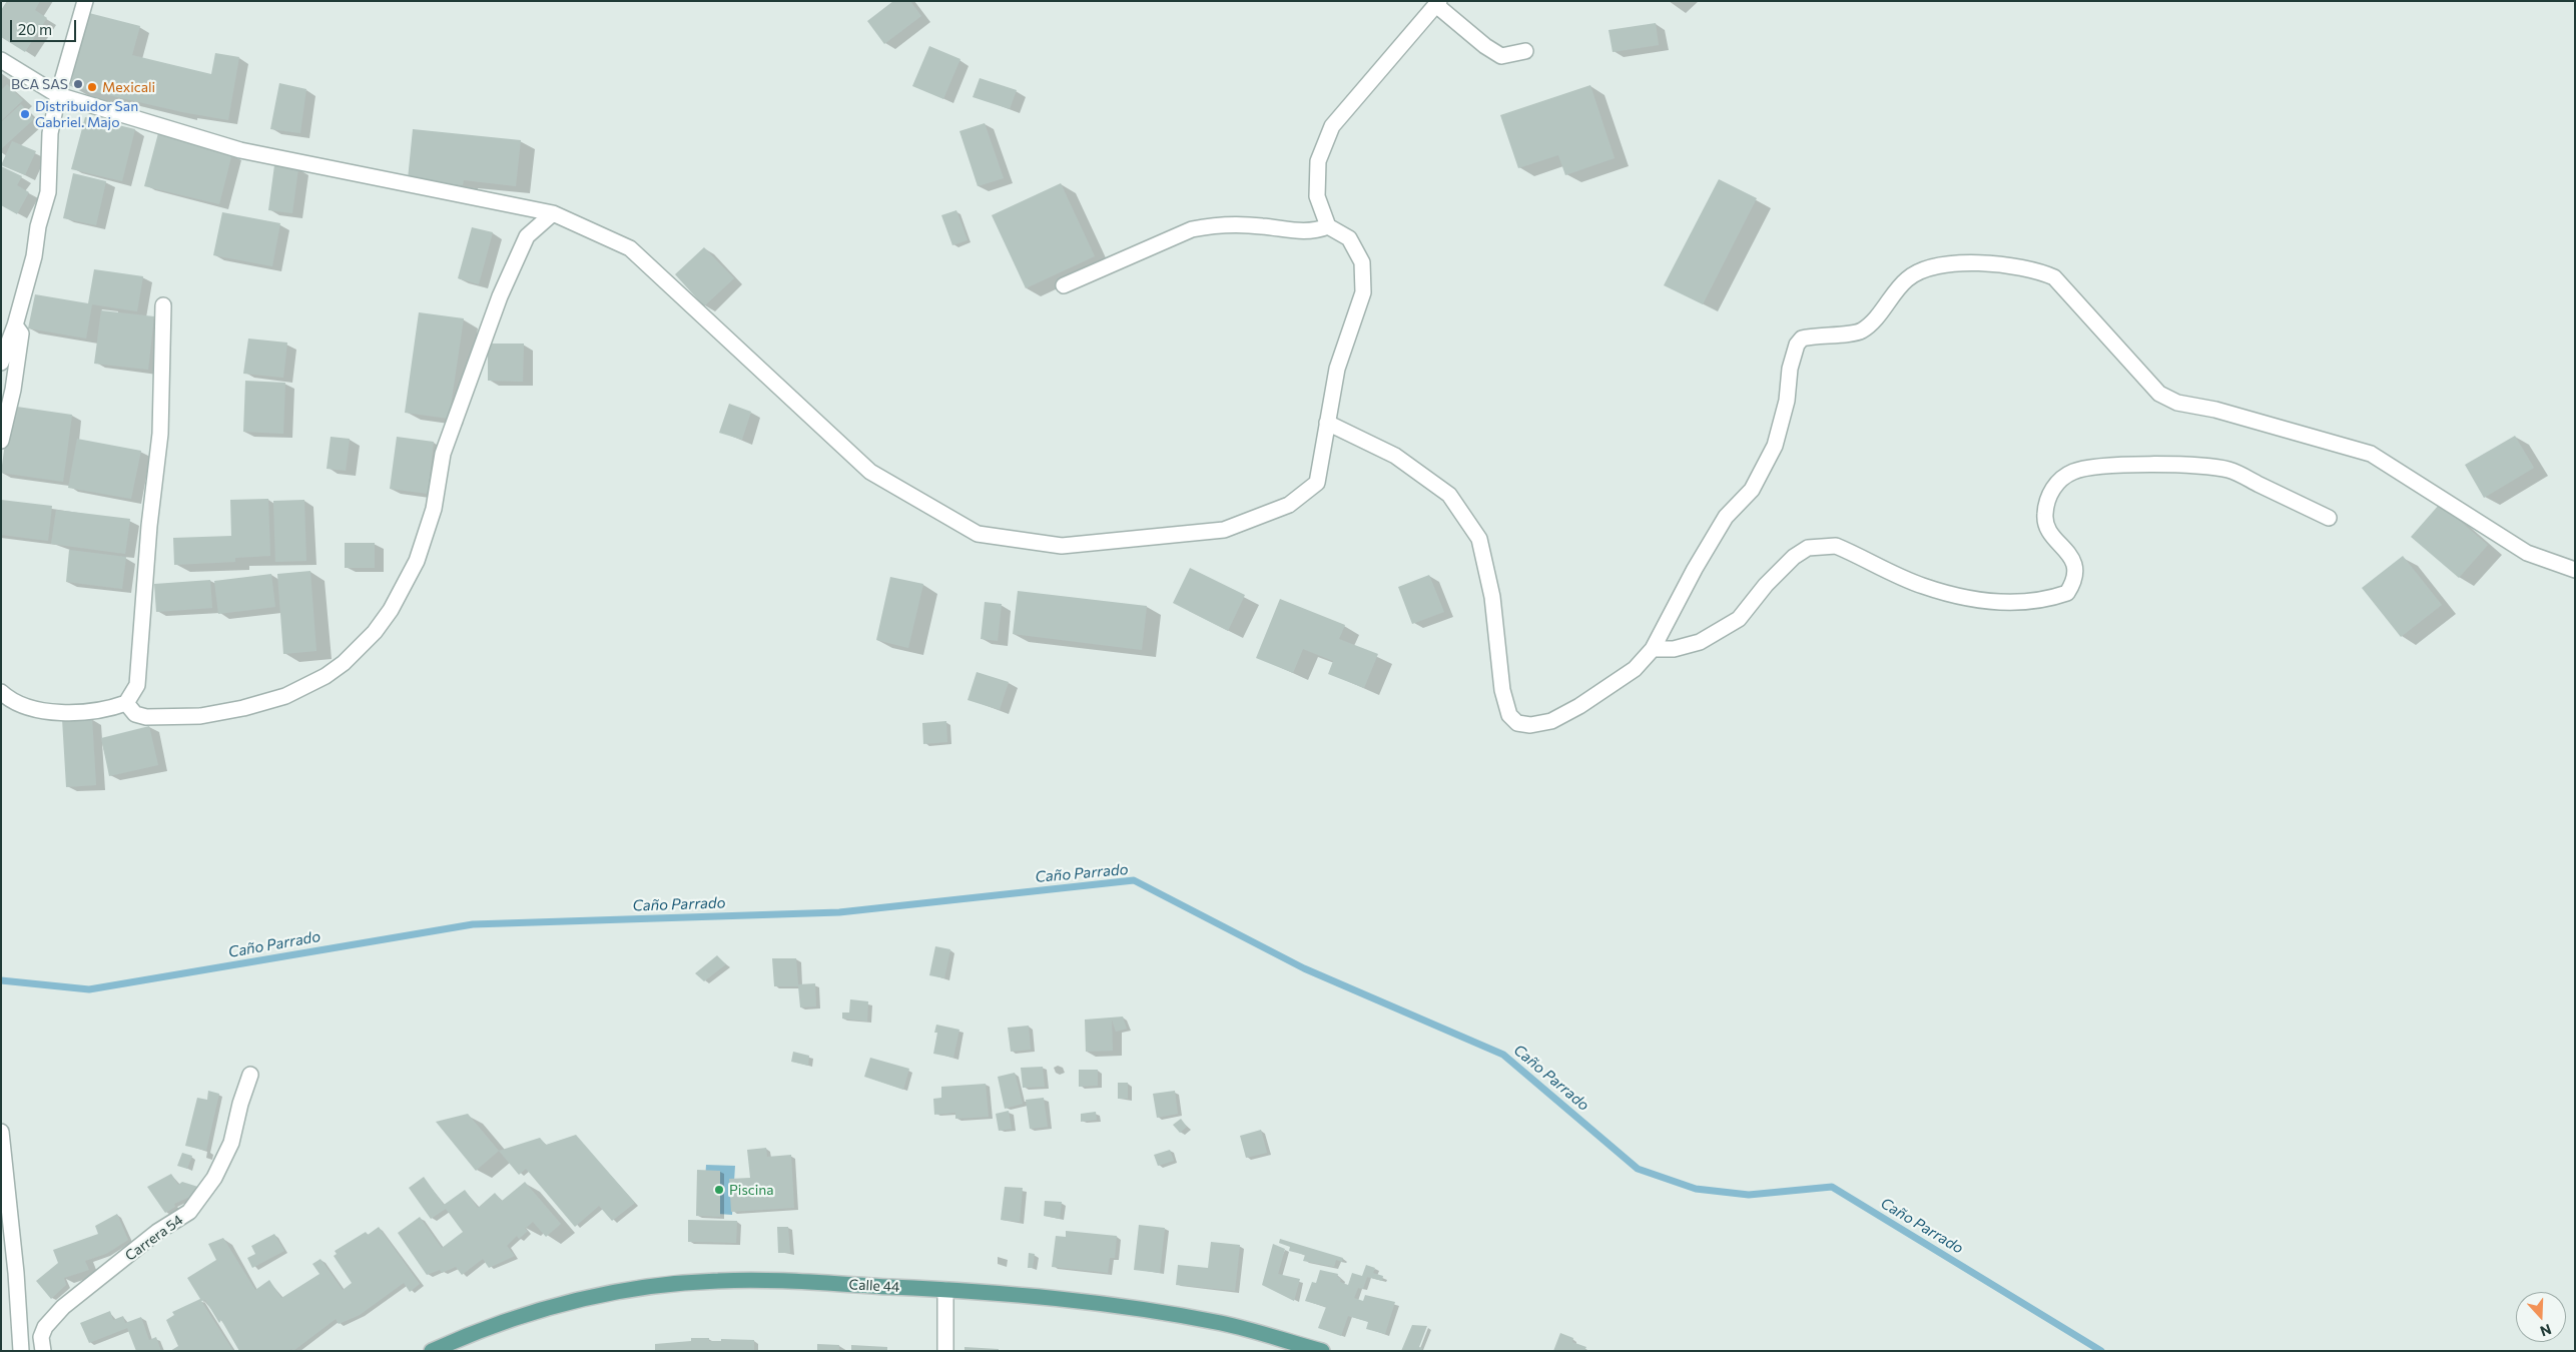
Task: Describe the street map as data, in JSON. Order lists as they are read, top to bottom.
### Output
{
  "streets": {
    "main road": ["Calle 44"],
    "street": ["Carrera 54"]
  },
  "water": ["Caño Parrado"],
  "places": [
    "BCA SAS",
    "Mexicali",
    "Distribuidor San Gabriel. Majo",
    "Piscina"
  ],
  "scale_bar": "20 m",
  "north": "bottom"
}
